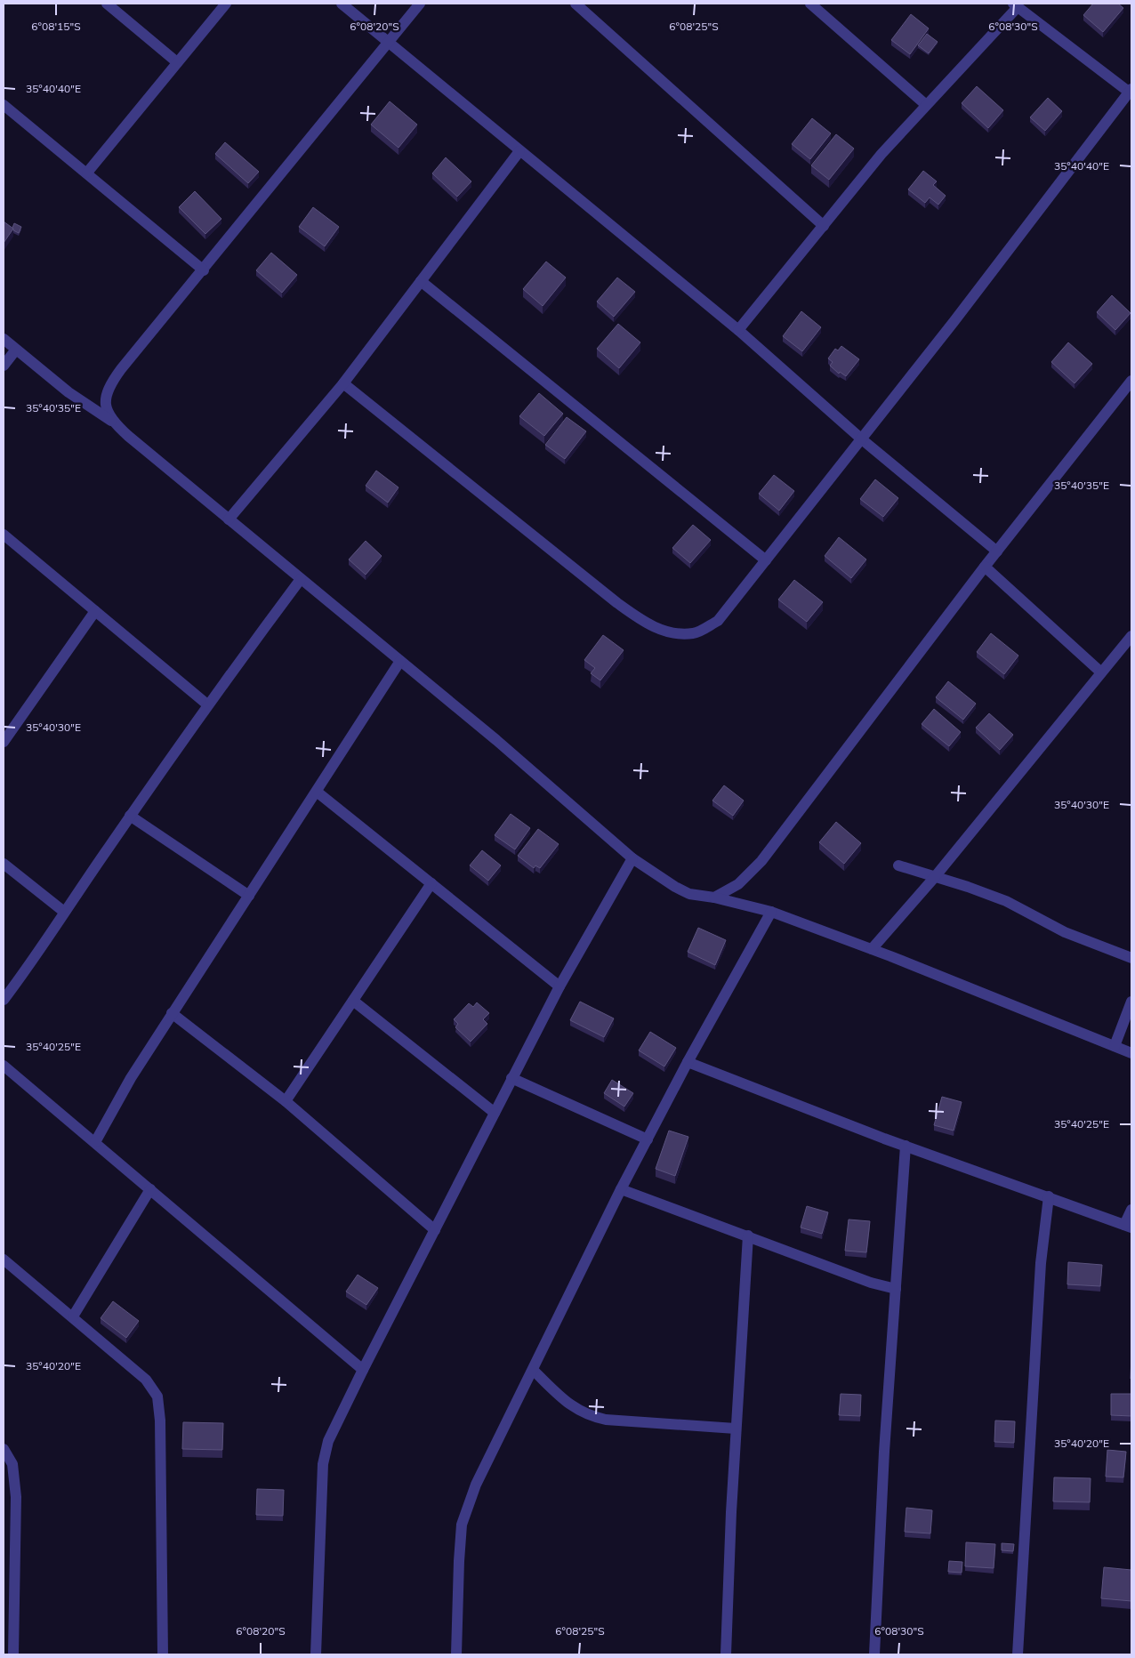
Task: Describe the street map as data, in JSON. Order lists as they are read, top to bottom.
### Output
{
  "coordinates": [
    "6°08'15\"S",
    "6°08'20\"S",
    "6°08'25\"S",
    "6°08'30\"S",
    "35°40'40\"E",
    "35°40'35\"E",
    "35°40'30\"E",
    "35°40'25\"E",
    "35°40'20\"E"
  ]
}
